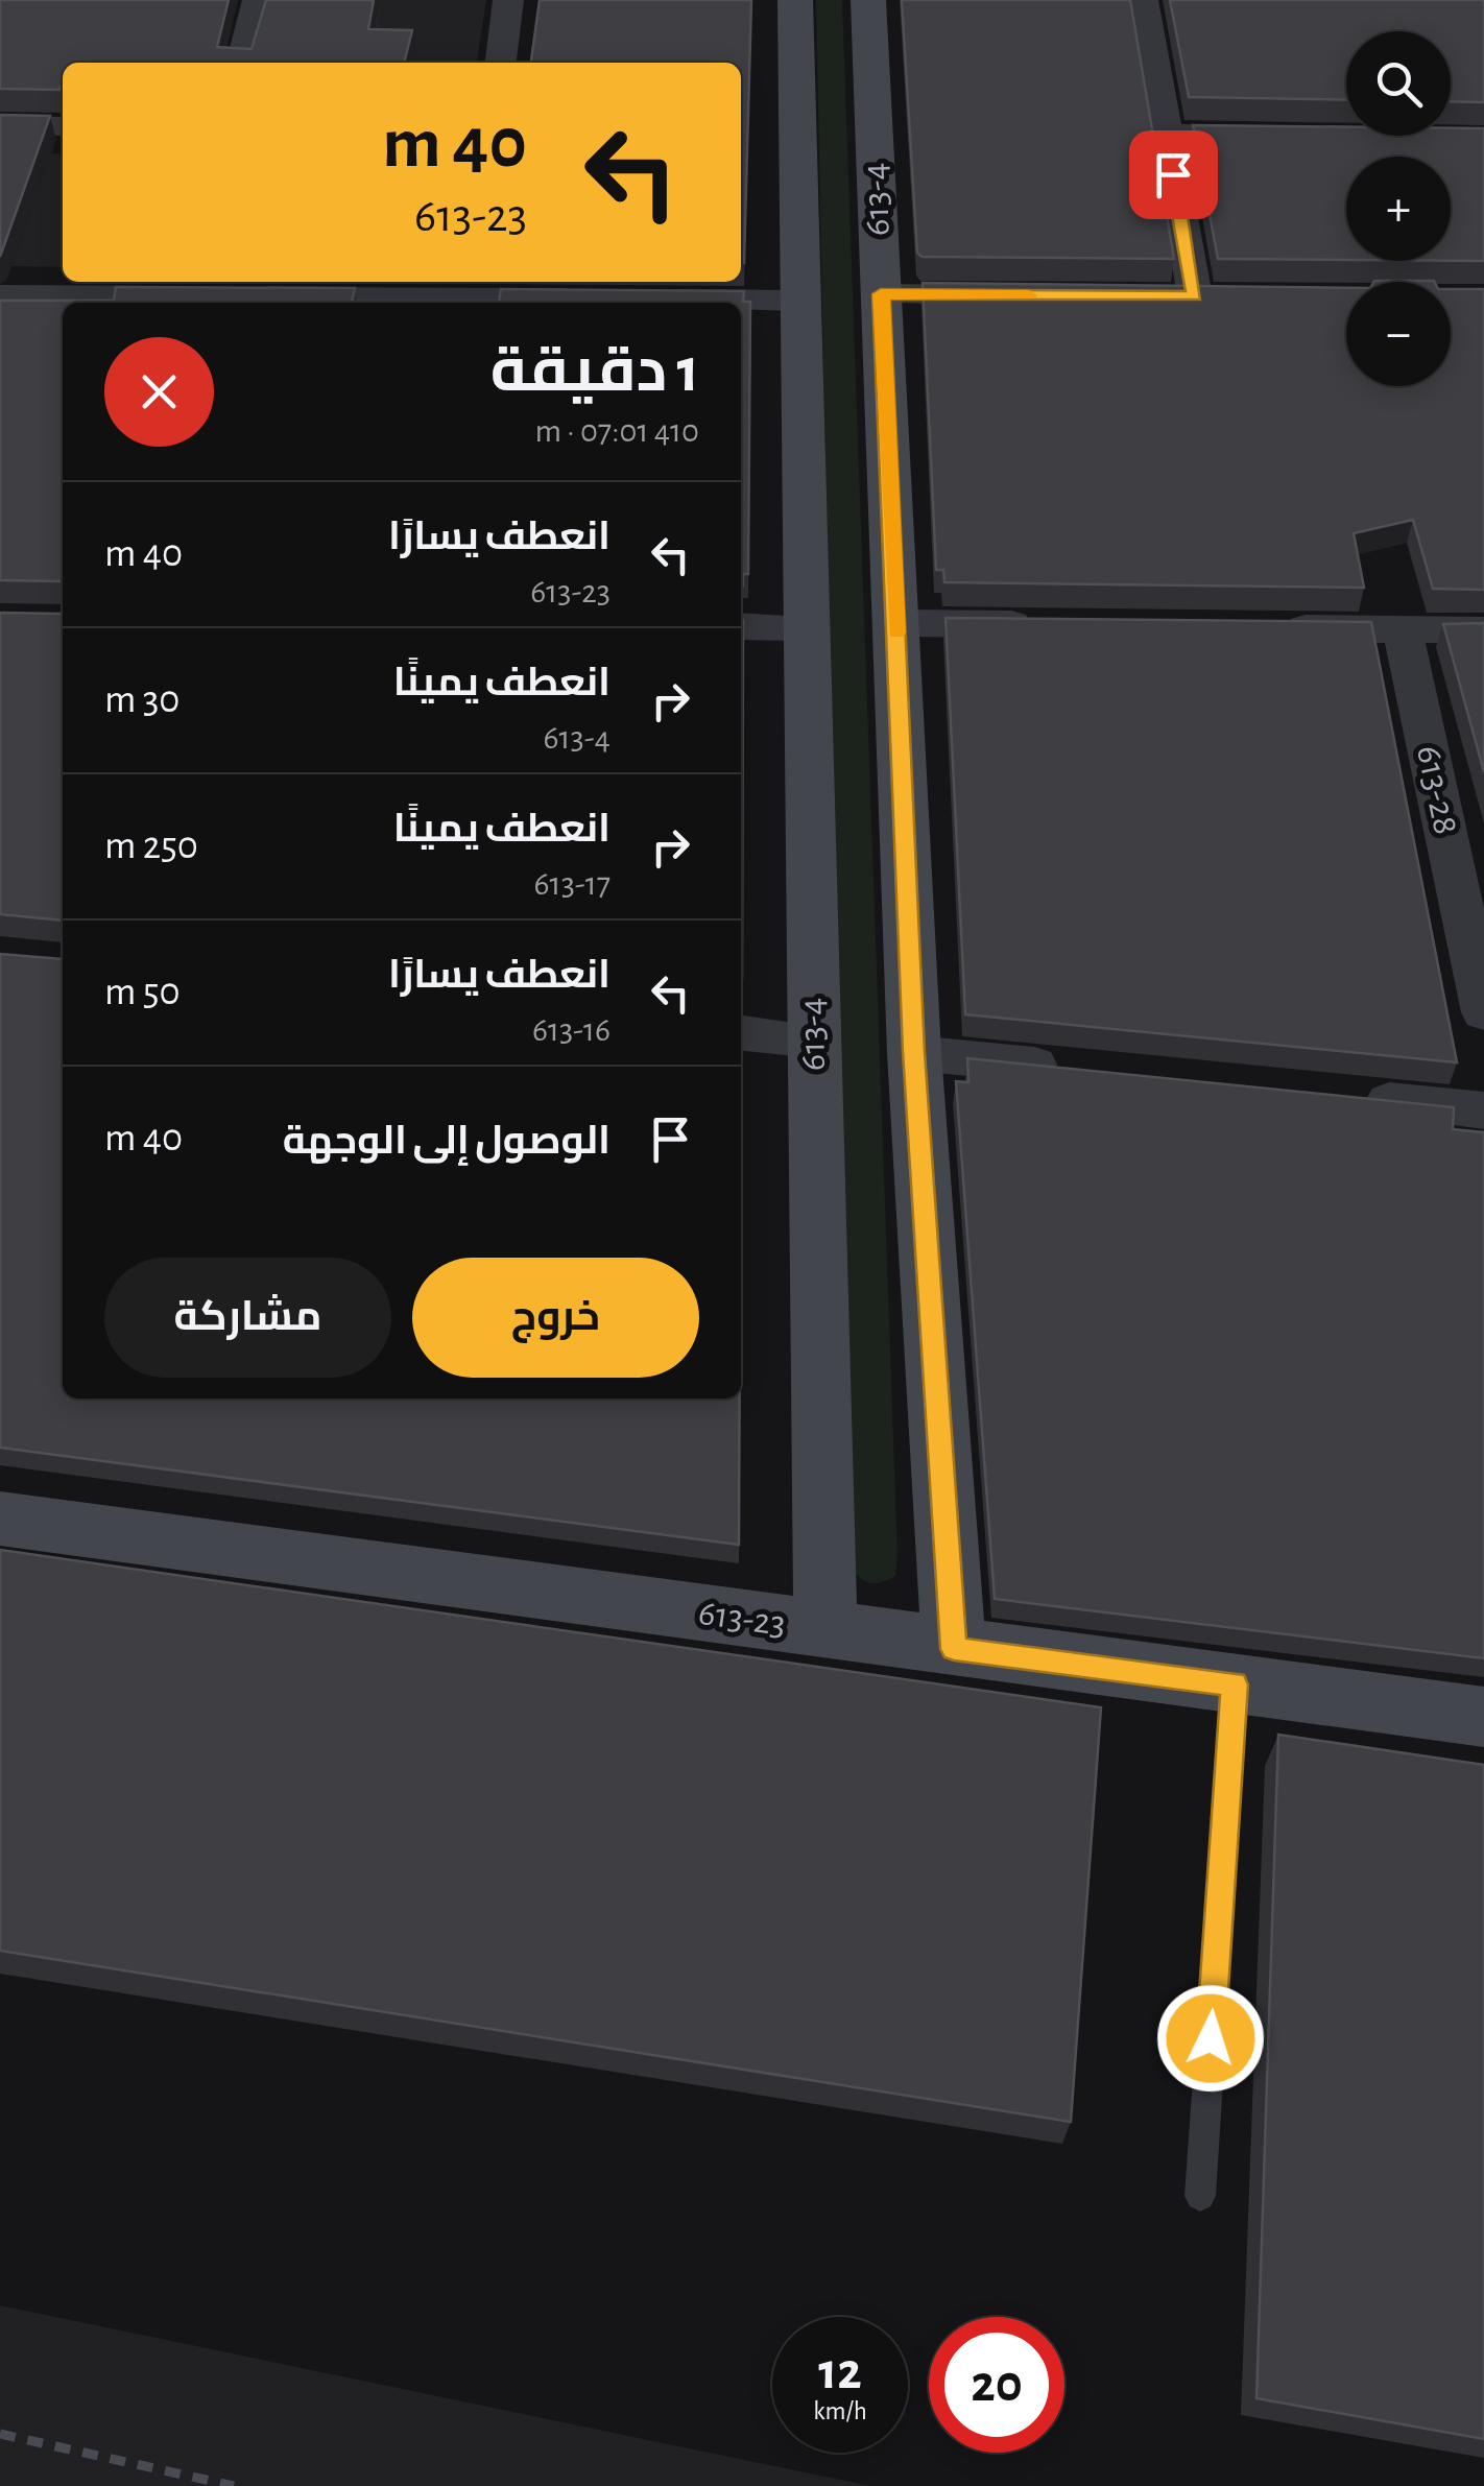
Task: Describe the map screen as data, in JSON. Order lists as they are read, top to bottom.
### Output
{
  "streets": {
    "street": ["613-4", "613-28", "613-23"]
  },
  "crossings": [
    ["613-4", "613-23"]
  ],
  "page": {
    "map_buttons": ["+", "−"],
    "turn": ["40 m", "613-23"],
    "heading": ["1 دقيقة", "410 m · 07:01"],
    "list": [
      {
        "name": "انعطف يسارًا",
        "note": "613-23",
        "value": "40 m"
      },
      {
        "name": "انعطف يمينًا",
        "note": "613-4",
        "value": "30 m"
      },
      {
        "name": "انعطف يمينًا",
        "note": "613-17",
        "value": "250 m"
      },
      {
        "name": "انعطف يسارًا",
        "note": "613-16",
        "value": "50 m"
      },
      {
        "name": "الوصول إلى الوجهة",
        "value": "40 m"
      }
    ],
    "buttons": ["خروج", "مشاركة"],
    "speed": "12 km/h",
    "limit": "20"
  }
}
